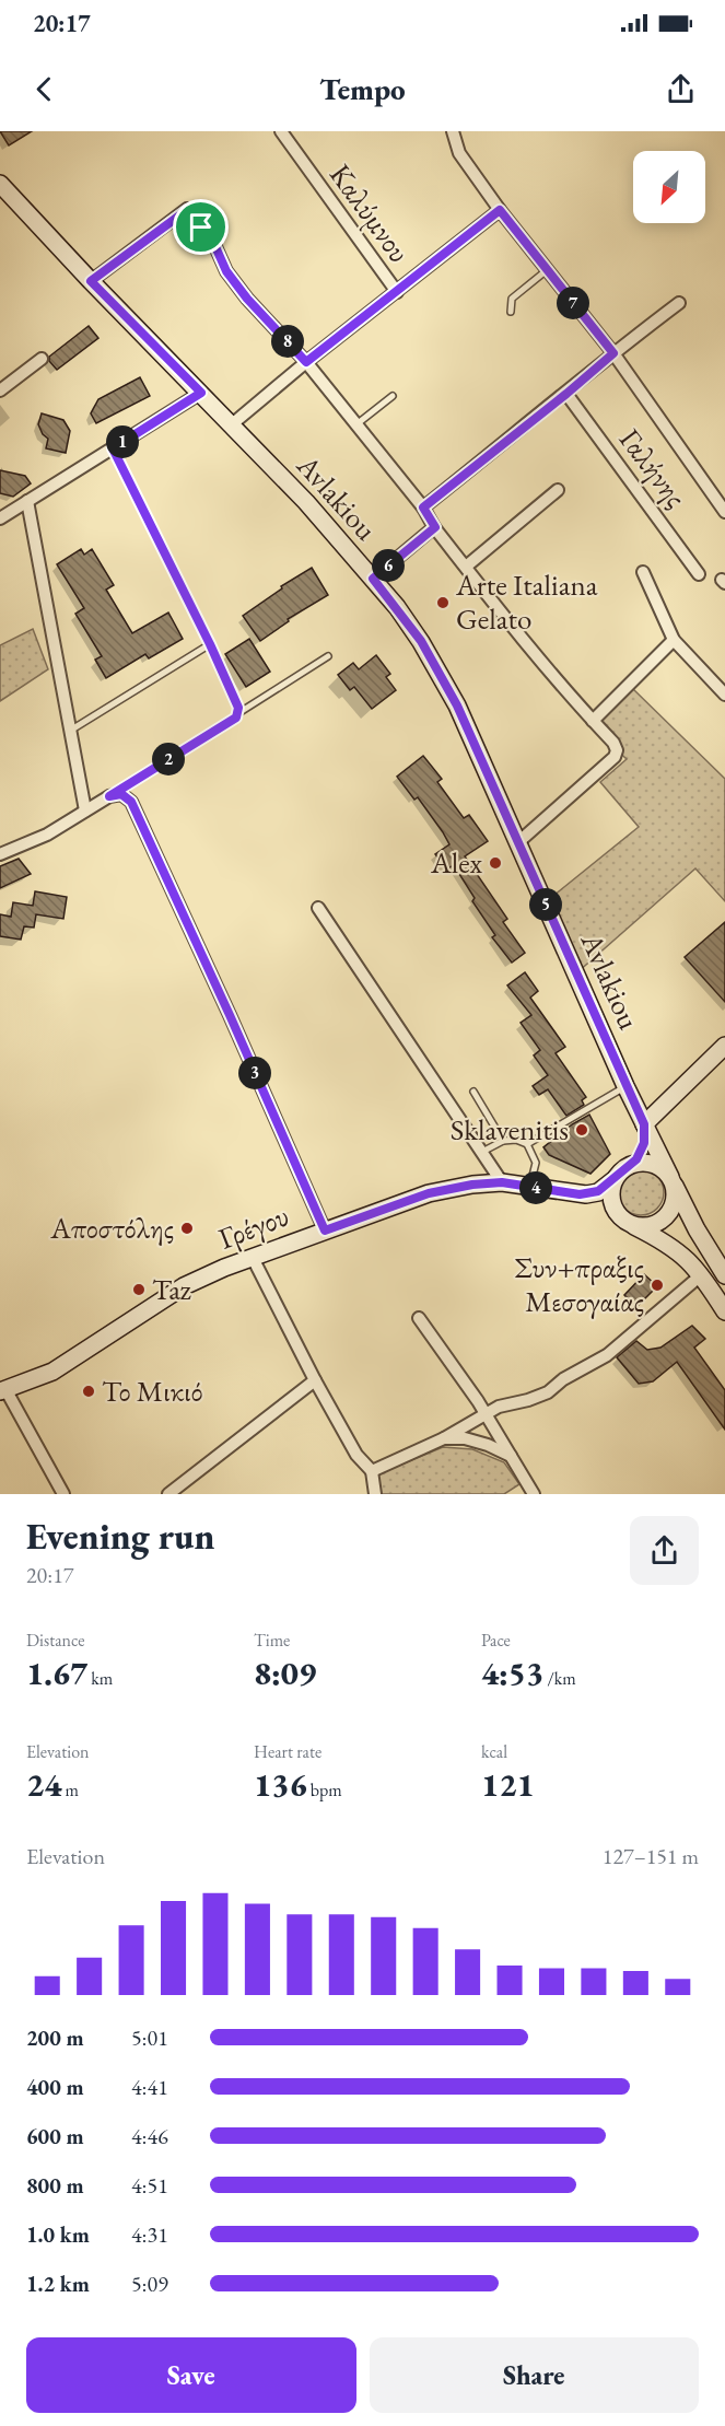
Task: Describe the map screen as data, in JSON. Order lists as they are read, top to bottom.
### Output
{
  "streets": {
    "main road": ["Avlakiou", "Γρέγου"],
    "street": ["Καλύμνου", "Γαλήνης"]
  },
  "crossings": [
    ["Avlakiou", "Γρέγου"]
  ],
  "places": [
    "Arte Italiana Gelato",
    "Alex",
    "Sklavenitis",
    "Αποστόλης",
    "Συν+πραξις Μεσογαίας",
    "Taz",
    "Το Μικιό"
  ],
  "north": "bottom left",
  "page": {
    "status": "20:17",
    "header": "Tempo",
    "pins": [
      "7",
      "8",
      "1",
      "6",
      "2",
      "5",
      "3",
      "4"
    ],
    "heading": ["Evening run", "20:17"],
    "stats": [
      ["Distance", "1.67 km"],
      ["Time", "8:09"],
      ["Pace", "4:53 /km"],
      ["Elevation", "24 m"],
      ["Heart rate", "136 bpm"],
      ["kcal", "121"]
    ],
    "chart": ["Elevation", "127–151 m"],
    "list": [
      {
        "name": "200 m",
        "note": "5:01"
      },
      {
        "name": "400 m",
        "note": "4:41"
      },
      {
        "name": "600 m",
        "note": "4:46"
      },
      {
        "name": "800 m",
        "note": "4:51"
      },
      {
        "name": "1.0 km",
        "note": "4:31"
      },
      {
        "name": "1.2 km",
        "note": "5:09"
      }
    ],
    "buttons": ["Save", "Share"]
  }
}
